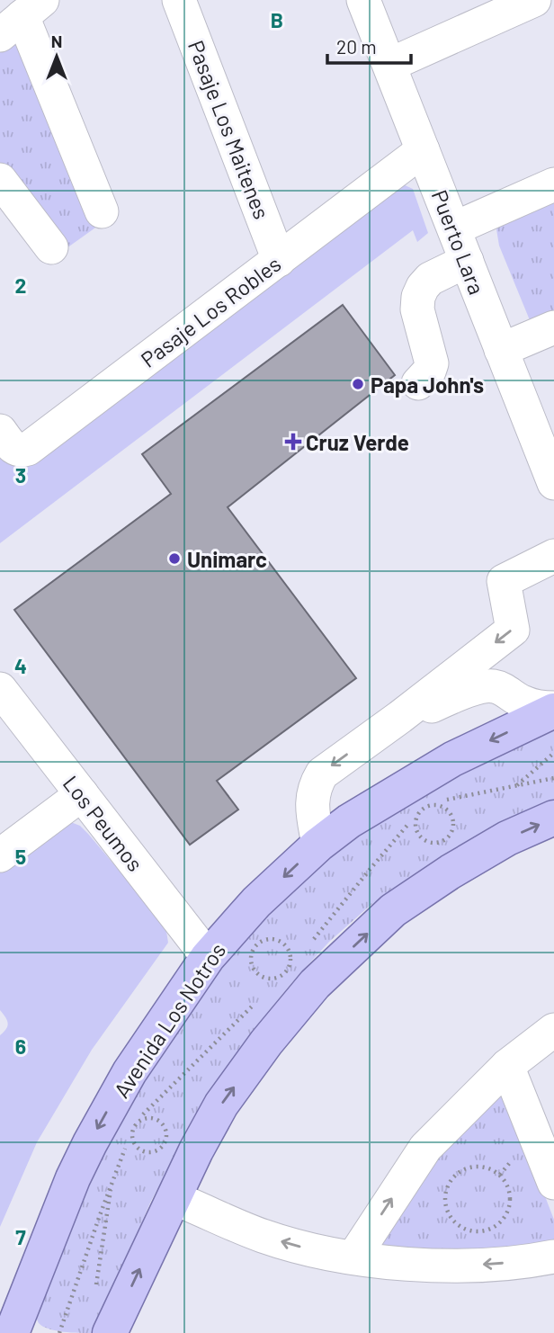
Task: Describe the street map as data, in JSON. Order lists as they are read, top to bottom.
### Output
{
  "streets": {
    "main road": ["Avenida Los Notros"],
    "street": [
      "Pasaje Los Maitenes",
      "Puerto Lara",
      "Pasaje Los Robles",
      "Los Peumos"
    ]
  },
  "crossings": [
    ["Pasaje Los Maitenes", "Pasaje Los Robles"],
    ["Puerto Lara", "Pasaje Los Robles"],
    ["Los Peumos", "Avenida Los Notros"]
  ],
  "places": {
    "other": ["Papa John's", "Unimarc"],
    "health": ["Cruz Verde"]
  },
  "scale_bar": "20 m",
  "north": "top",
  "grid": {
    "columns": ["B"],
    "rows": [
      "2",
      "3",
      "4",
      "5",
      "6",
      "7"
    ]
  }
}
